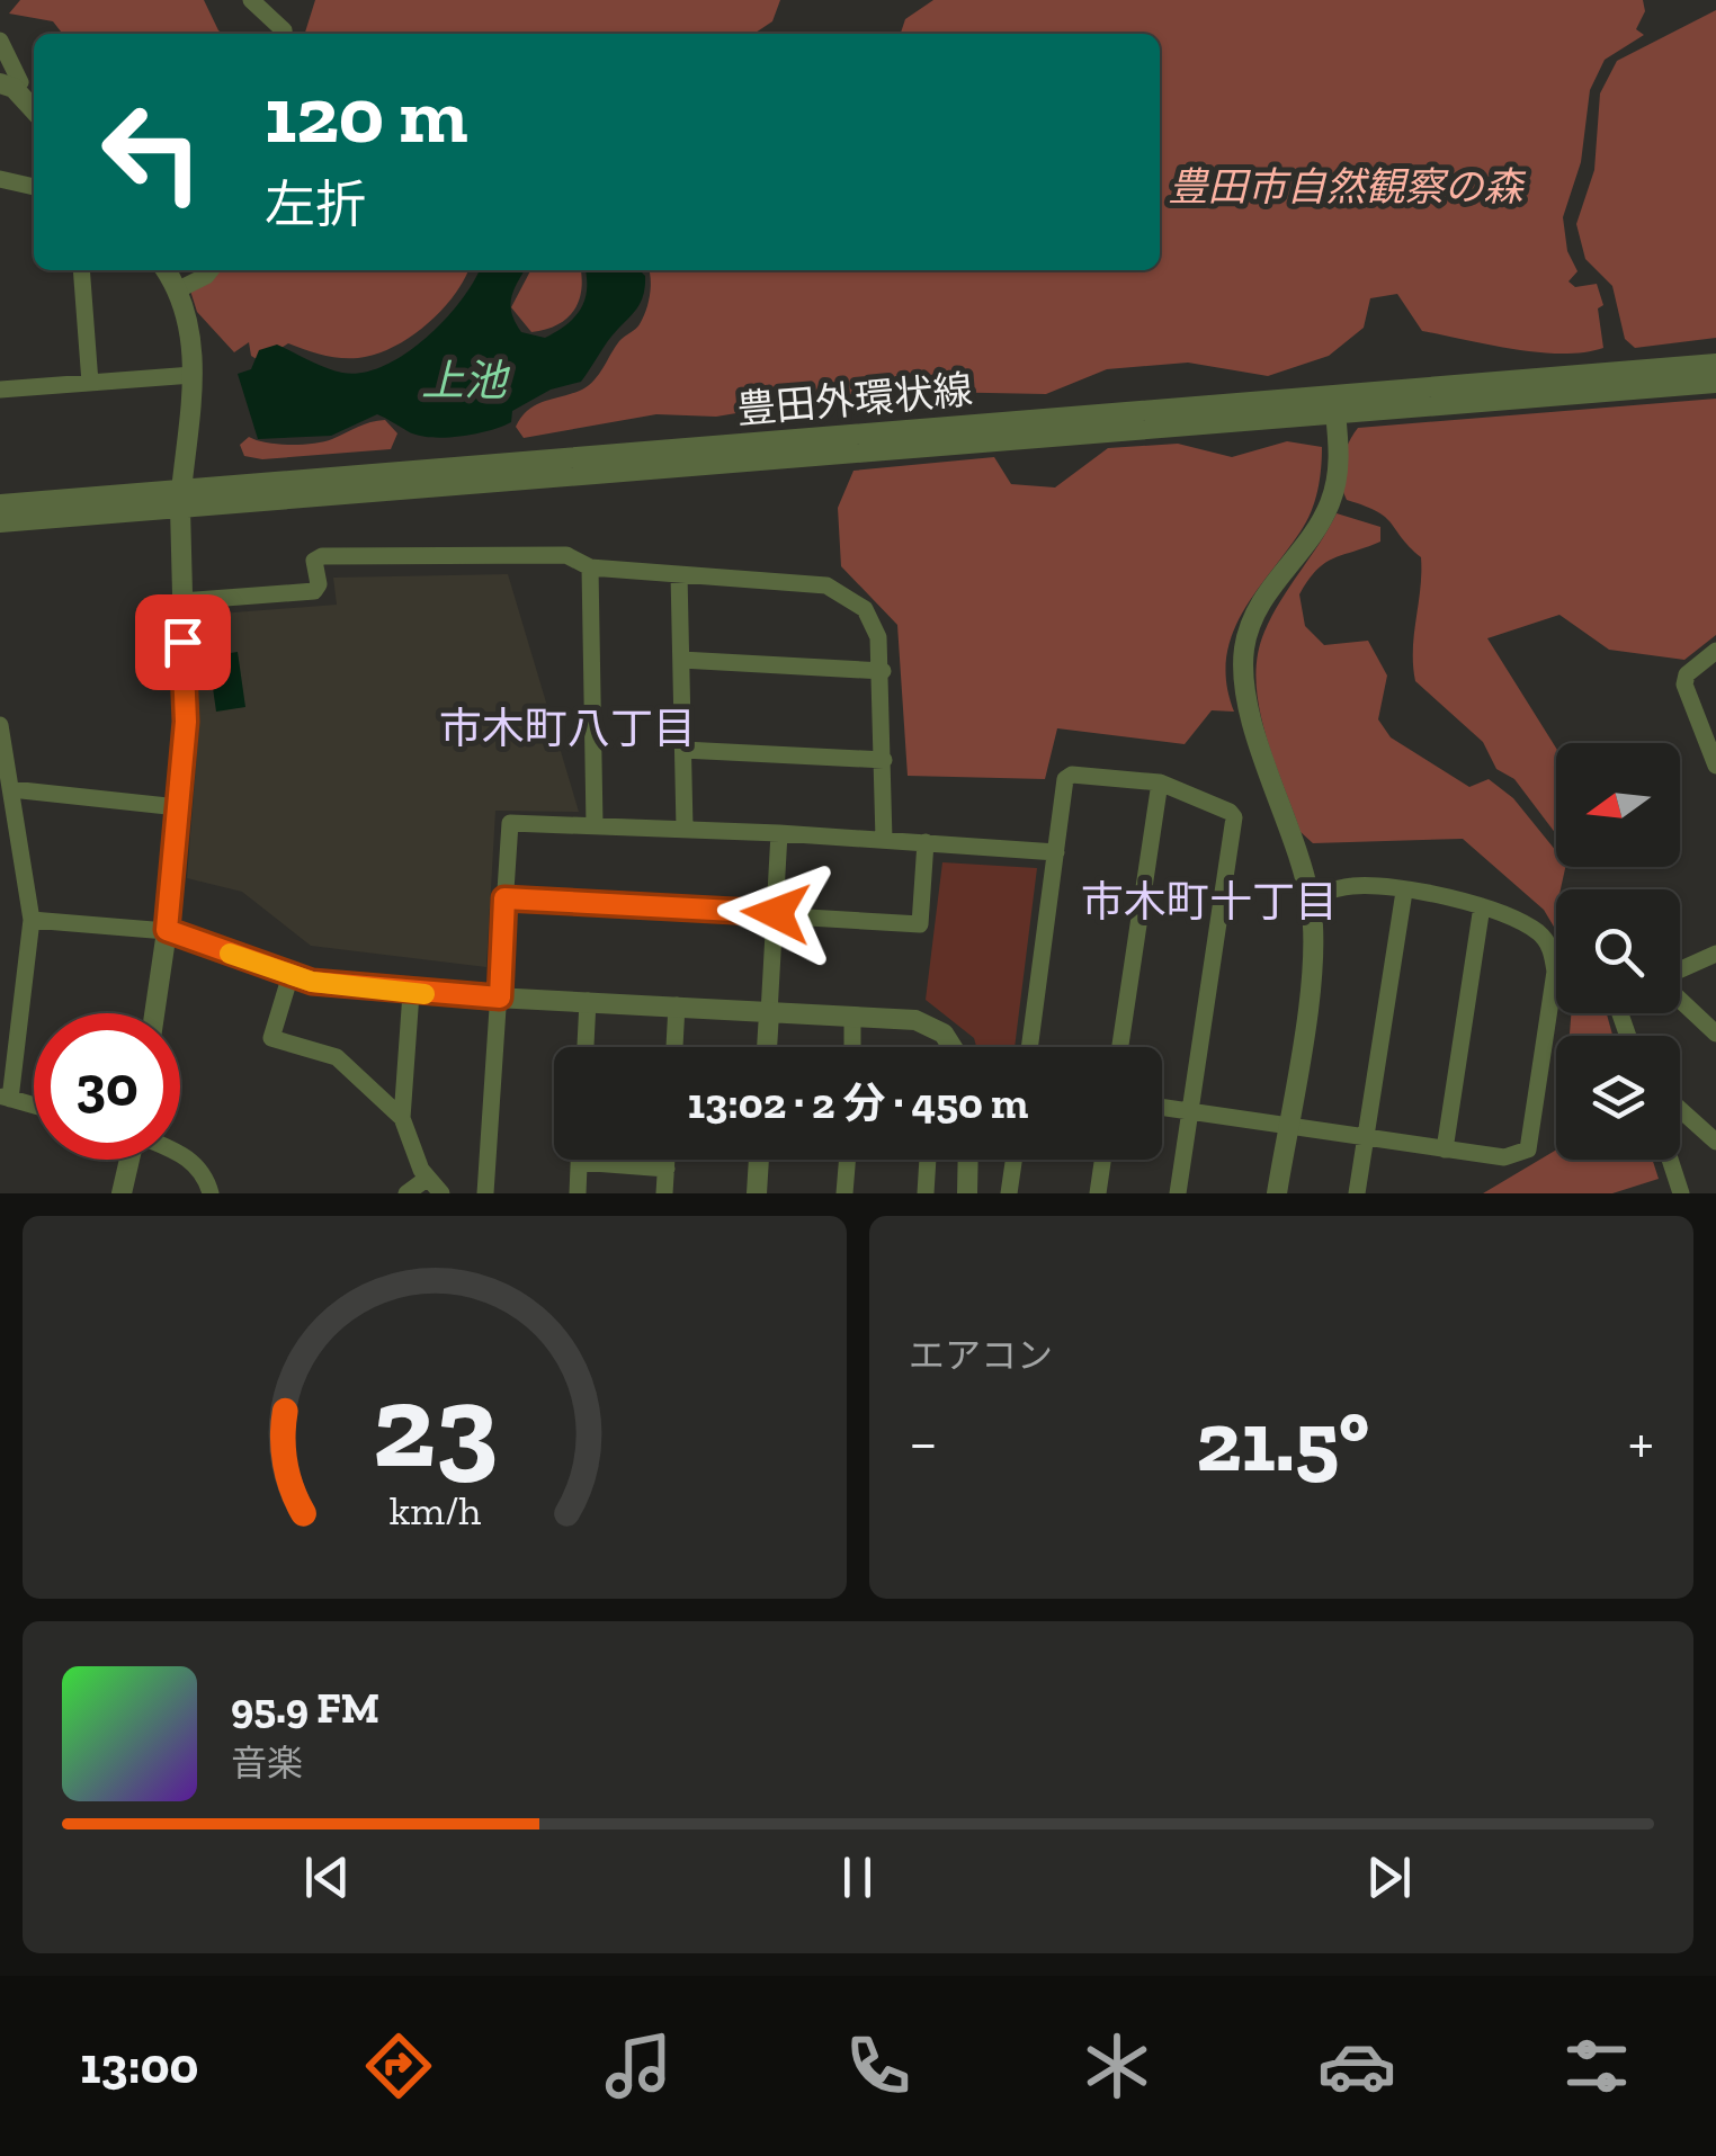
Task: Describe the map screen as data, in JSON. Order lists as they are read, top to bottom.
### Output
{
  "streets": {
    "street": ["豊田外環状線"]
  },
  "districts": ["市木町八丁目", "市木町十丁目"],
  "water": ["上池"],
  "parks": ["豊田市自然観察の森"],
  "north": "left",
  "page": {
    "turn": ["120 m", "左折"],
    "limit": "30",
    "trip": "13:02 · 2 分 · 450 m",
    "tile": "エアコン",
    "heat": ["−", "21.5°", "+"],
    "song": ["95.9 FM", "音楽"],
    "tabs": "13:00",
    "gauge": ["23", "km/h"]
  }
}
